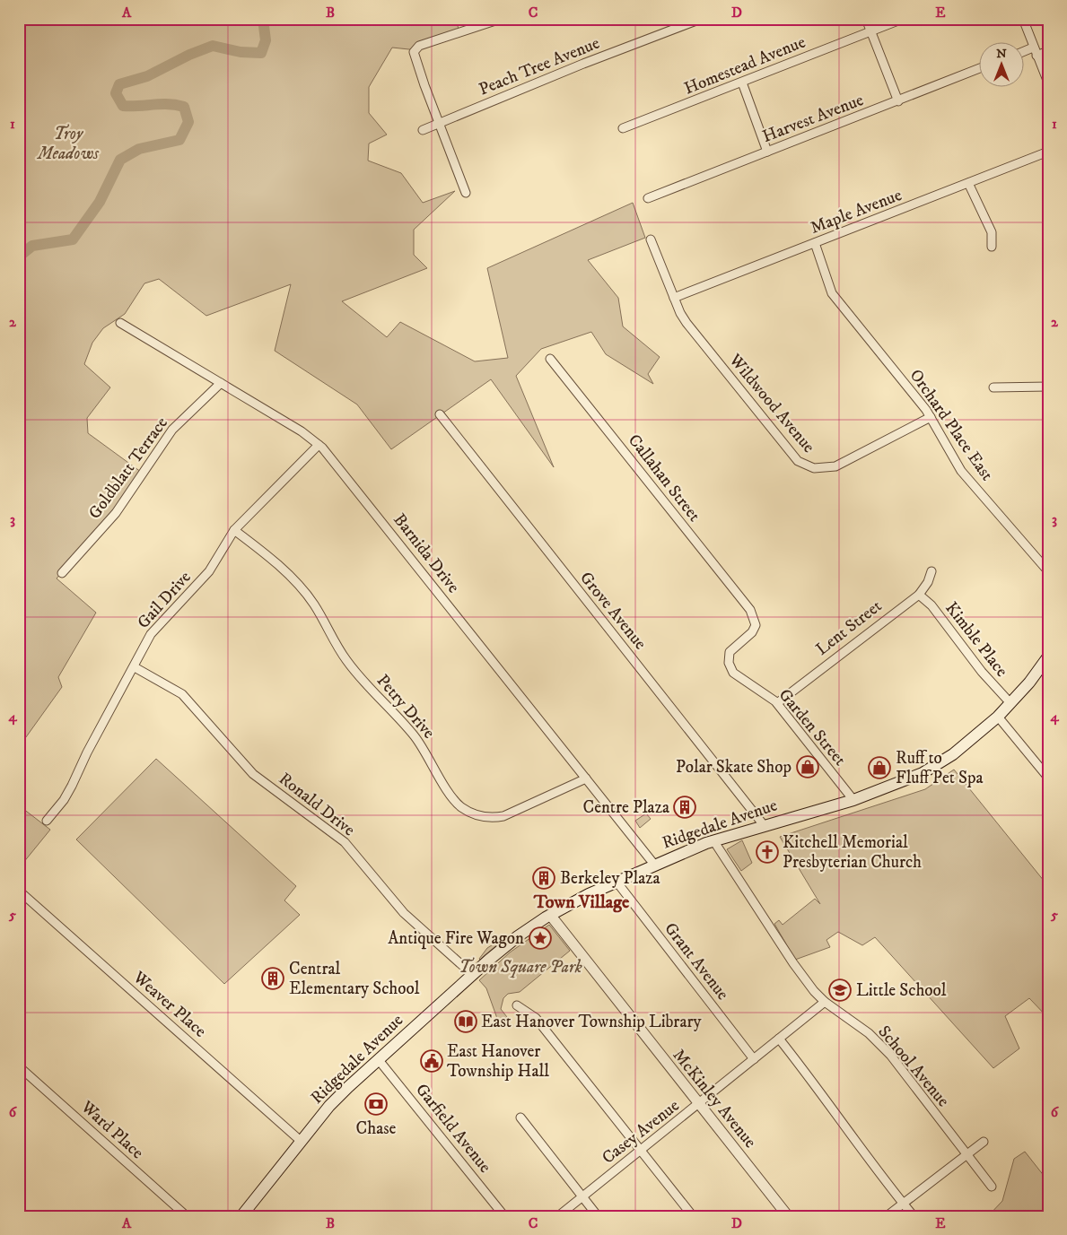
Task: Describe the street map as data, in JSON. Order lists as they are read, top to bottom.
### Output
{
  "streets": {
    "main road": ["Ridgedale Avenue"],
    "street": [
      "Homestead Avenue",
      "Peach Tree Avenue",
      "Harvest Avenue",
      "Maple Avenue",
      "Wildwood Avenue",
      "Orchard Place East",
      "Goldblatt Terrace",
      "Callahan Street",
      "Barnida Drive",
      "Gail Drive",
      "Grove Avenue",
      "Lent Street",
      "Kimble Place",
      "Petry Drive",
      "Garden Street",
      "Ronald Drive",
      "Grant Avenue",
      "Weaver Place",
      "School Avenue",
      "McKinley Avenue",
      "Garfield Avenue",
      "Ward Place",
      "Casey Avenue"
    ]
  },
  "crossings": [
    ["Maple Avenue", "Wildwood Avenue"],
    ["Maple Avenue", "Orchard Place East"],
    ["Wildwood Avenue", "Orchard Place East"],
    ["Goldblatt Terrace", "Barnida Drive"],
    ["Callahan Street", "Garden Street"],
    ["Barnida Drive", "Gail Drive"],
    ["Barnida Drive", "Petry Drive"],
    ["Barnida Drive", "Ridgedale Avenue"],
    ["Gail Drive", "Petry Drive"],
    ["Gail Drive", "Ronald Drive"],
    ["Grove Avenue", "Ridgedale Avenue"],
    ["Lent Street", "Kimble Place"],
    ["Lent Street", "Garden Street"],
    ["Kimble Place", "Ridgedale Avenue"],
    ["Garden Street", "Ridgedale Avenue"],
    ["Ronald Drive", "Ridgedale Avenue"],
    ["Ridgedale Avenue", "Grant Avenue"],
    ["Ridgedale Avenue", "Weaver Place"],
    ["Ridgedale Avenue", "School Avenue"],
    ["Ridgedale Avenue", "McKinley Avenue"],
    ["Ridgedale Avenue", "Garfield Avenue"],
    ["Grant Avenue", "Casey Avenue"],
    ["School Avenue", "Casey Avenue"],
    ["McKinley Avenue", "Casey Avenue"]
  ],
  "districts": ["Town Village"],
  "parks": ["Troy Meadows", "Town Square Park"],
  "places": {
    "shop": ["Polar Skate Shop", "Ruff to Fluff Pet Spa"],
    "building": ["Centre Plaza", "Berkeley Plaza", "Central Elementary School"],
    "church": ["Kitchell Memorial Presbyterian Church"],
    "place": ["Antique Fire Wagon"],
    "school or university": ["Little School"],
    "library": ["East Hanover Township Library"],
    "public building": ["East Hanover Township Hall"],
    "bank": ["Chase"]
  },
  "north": "top",
  "grid": {
    "columns": [
      "A",
      "B",
      "C",
      "D",
      "E"
    ],
    "rows": [
      "1",
      "2",
      "3",
      "4",
      "5",
      "6"
    ]
  }
}
